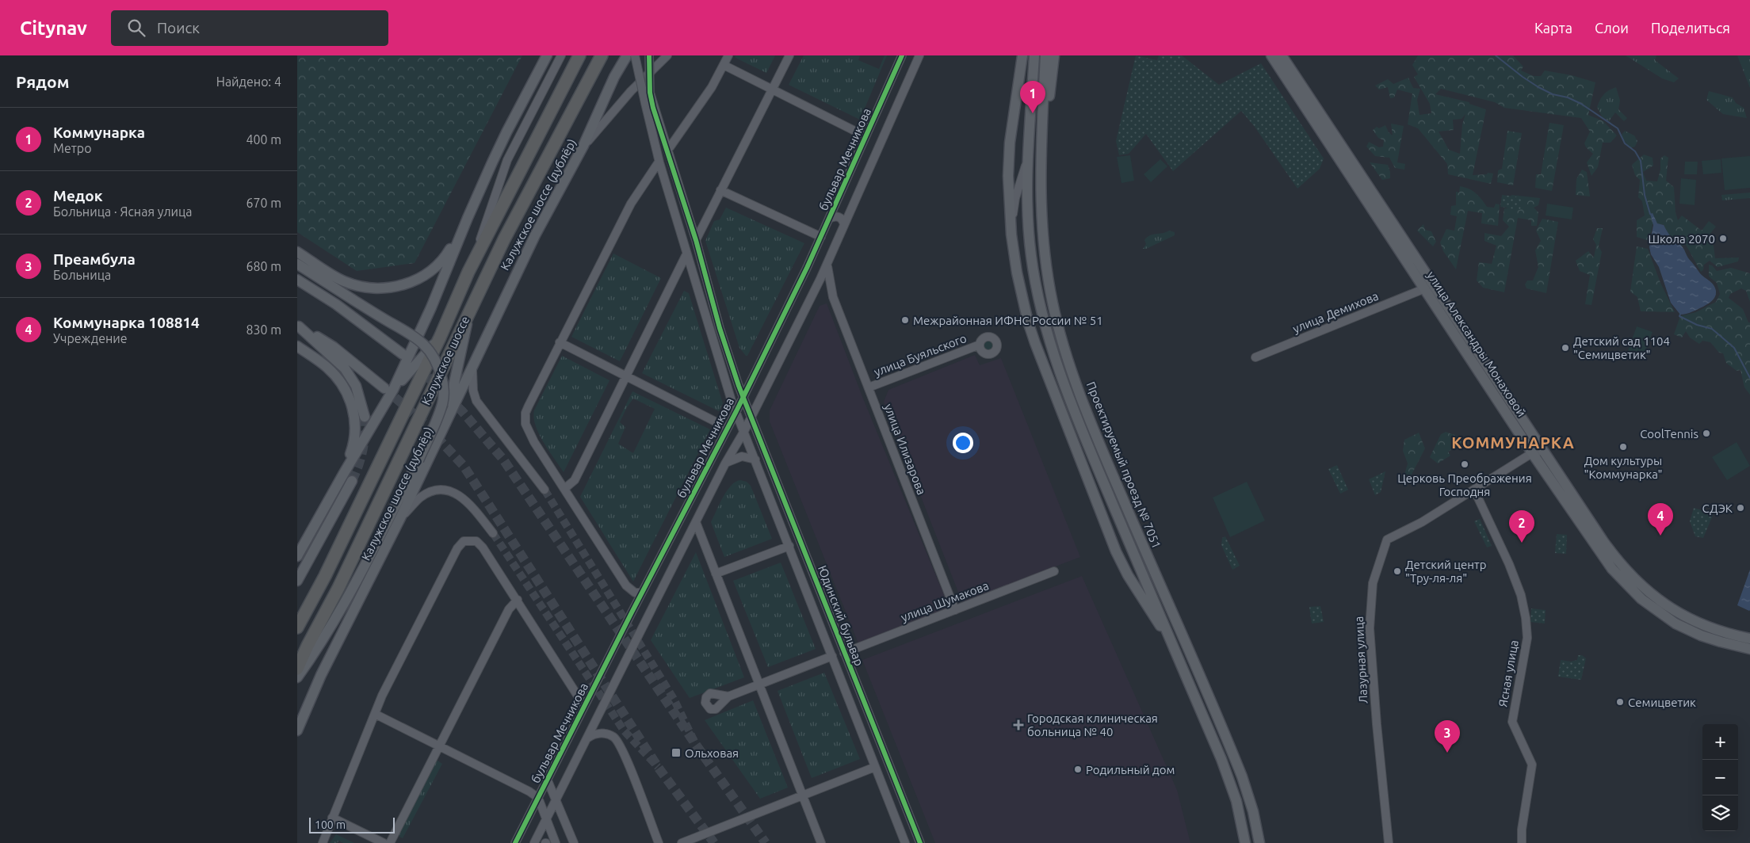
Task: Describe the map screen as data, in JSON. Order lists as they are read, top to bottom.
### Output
{
  "streets": {
    "highway": ["Калужское шоссе"],
    "main road": ["Калужское шоссе (дублёр)", "улица Александры Монаховой", "Проектируемый проезд № 7051"],
    "street": [
      "бульвар Мечникова",
      "улица Демихова",
      "улица Буяльского",
      "улица Илизарова",
      "улица Шумакова",
      "Юдинский бульвар",
      "Лазурная улица",
      "Ясная улица"
    ]
  },
  "crossings": [
    ["бульвар Мечникова", "Юдинский бульвар"],
    ["улица Демихова", "улица Александры Монаховой"],
    ["улица Александры Монаховой", "Лазурная улица"],
    ["улица Буяльского", "улица Илизарова"],
    ["улица Илизарова", "улица Шумакова"],
    ["улица Шумакова", "Юдинский бульвар"],
    ["Лазурная улица", "Ясная улица"]
  ],
  "districts": ["КОММУНАРКА"],
  "places": {
    "other": [
      "Школа 2070",
      "Межрайонная ИФНС России № 51",
      "Детский сад 1104 \"Семицветик\"",
      "CoolTennis",
      "Дом культуры \"Коммунарка\"",
      "Церковь Преображения Господня",
      "СДЭК",
      "Детский центр \"Тру-ля-ля\"",
      "Семицветик",
      "Родильный дом"
    ],
    "health": ["Городская клиническая больница № 40"],
    "transit": ["Ольховая"]
  },
  "scale_bar": "100 m",
  "page": {
    "header": "Citynav",
    "search": "Поиск",
    "nav": ["Карта", "Слои", "Поделиться"],
    "heading": ["Рядом", "Найдено: 4"],
    "pins": [
      "1",
      "4",
      "2",
      "3"
    ],
    "list": [
      {
        "mark": "1",
        "name": "Коммунарка",
        "note": "Метро",
        "value": "400 m"
      },
      {
        "mark": "2",
        "name": "Медок",
        "note": "Больница · Ясная улица",
        "value": "670 m"
      },
      {
        "mark": "3",
        "name": "Преамбула",
        "note": "Больница",
        "value": "680 m"
      },
      {
        "mark": "4",
        "name": "Коммунарка 108814",
        "note": "Учреждение",
        "value": "830 m"
      }
    ],
    "map_buttons": ["+", "−"],
    "scale": "100 m"
  }
}
